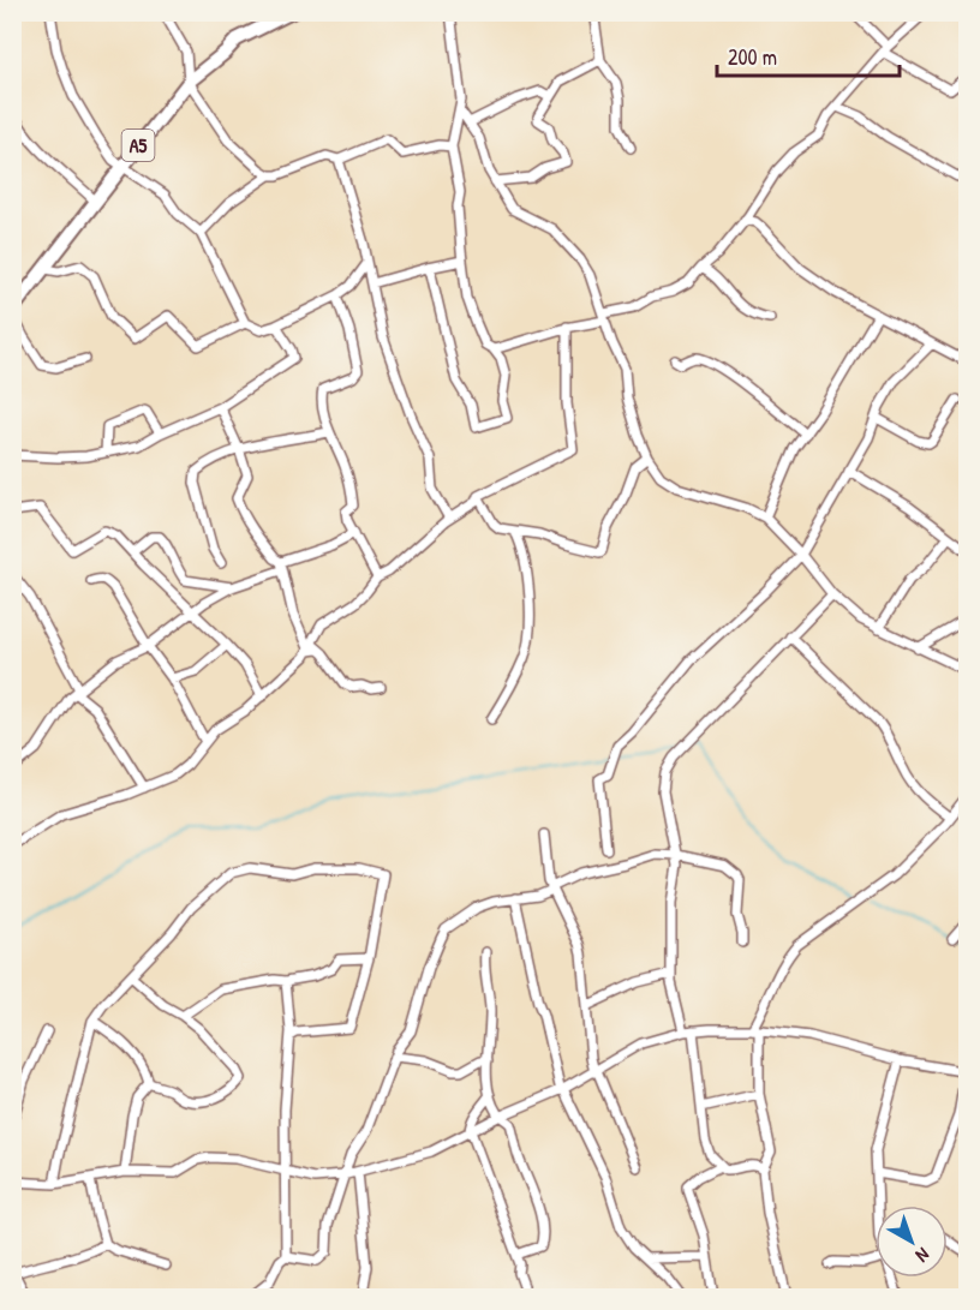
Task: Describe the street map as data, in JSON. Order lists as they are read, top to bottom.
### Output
{
  "streets": {
    "highway": ["A5"]
  },
  "scale_bar": "200 m",
  "north": "bottom right"
}
